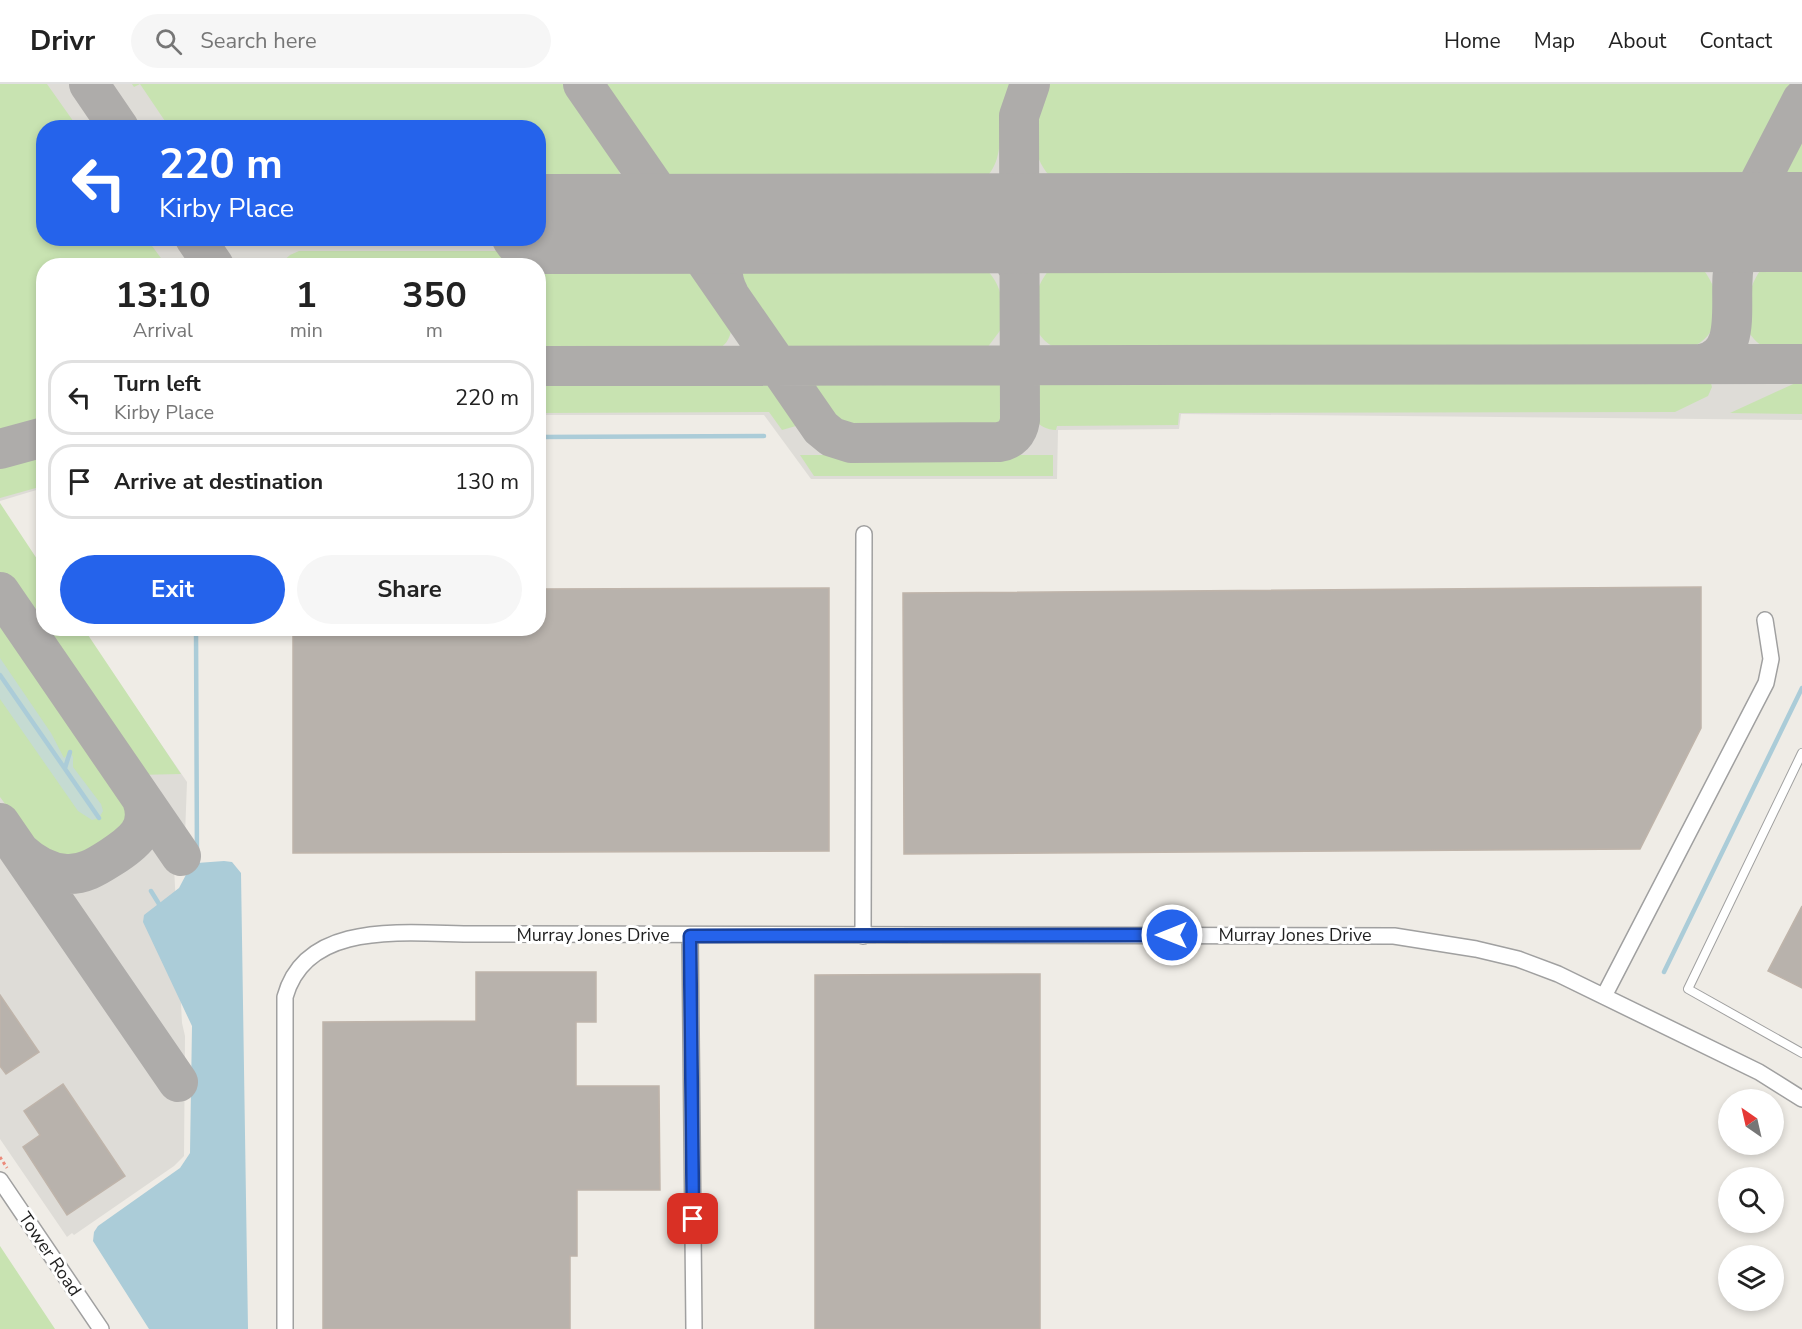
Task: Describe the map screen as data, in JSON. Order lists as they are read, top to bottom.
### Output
{
  "streets": {
    "street": ["Murray Jones Drive", "Tower Road"]
  },
  "north": "top left",
  "page": {
    "header": "Drivr",
    "search": "Search here",
    "nav": [
      "Home",
      "Map",
      "About",
      "Contact"
    ],
    "turn": ["220 m", "Kirby Place"],
    "eta": [
      "13:10",
      "Arrival",
      "1",
      "min",
      "350",
      "m"
    ],
    "list": [
      {
        "name": "Turn left",
        "note": "Kirby Place",
        "value": "220 m"
      },
      {
        "name": "Arrive at destination",
        "value": "130 m"
      }
    ],
    "buttons": ["Exit", "Share"]
  }
}
